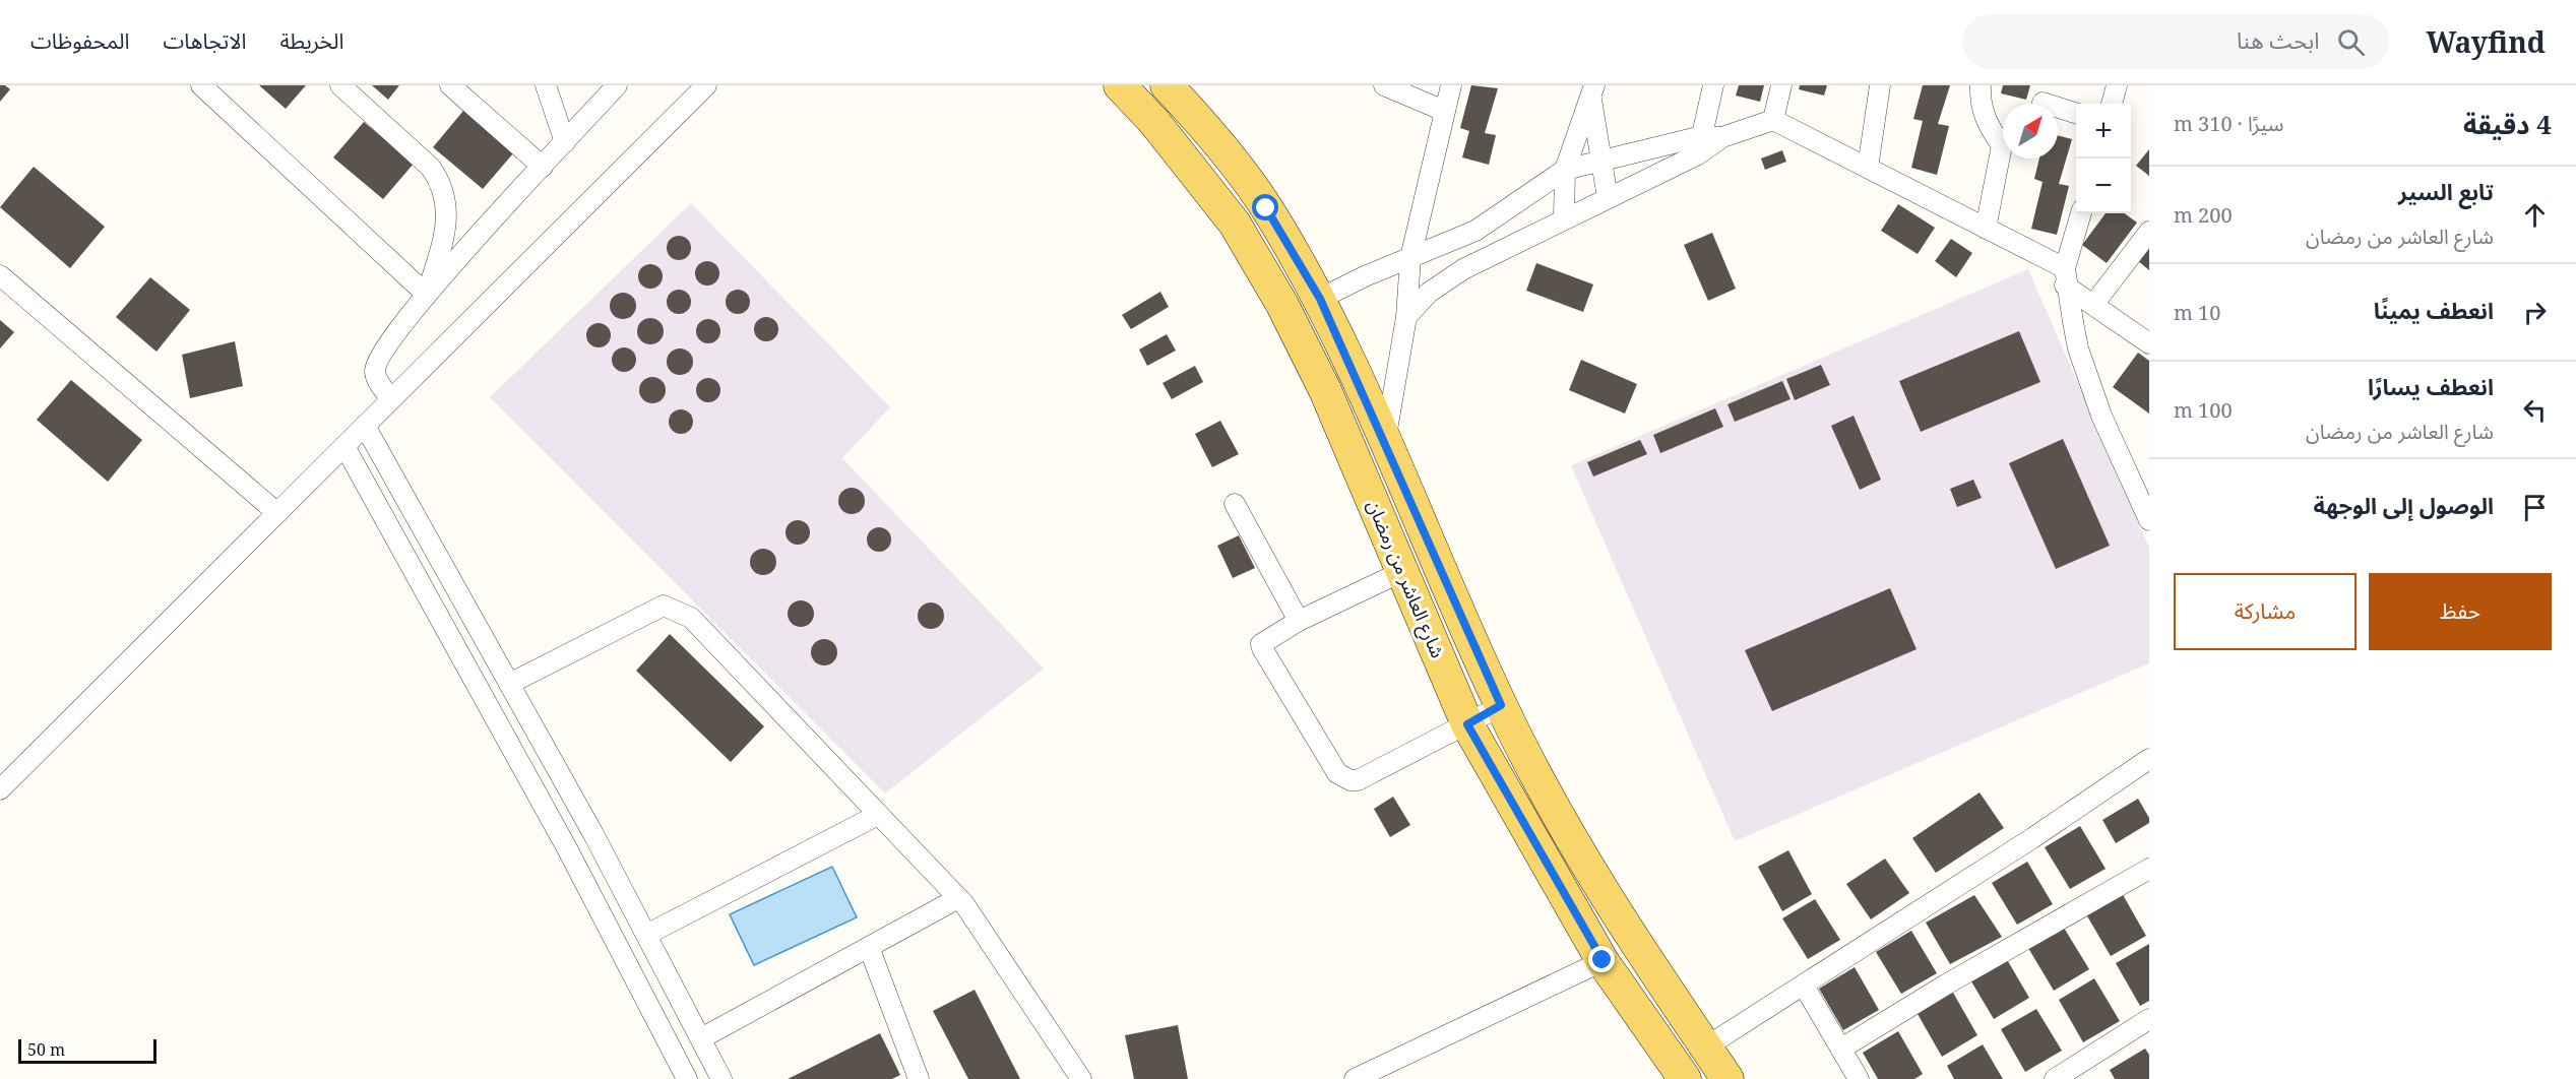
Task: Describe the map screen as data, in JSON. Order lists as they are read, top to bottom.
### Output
{
  "streets": {
    "main road": ["شارع العاشر من رمضان"]
  },
  "scale_bar": "50 m",
  "north": "top right",
  "page": {
    "header": "Wayfind",
    "search": "ابحث هنا",
    "nav": ["الخريطة", "الاتجاهات", "المحفوظات"],
    "heading": ["4 دقيقة", "سيرًا · 310 m"],
    "map_buttons": ["+", "−"],
    "list": [
      ["تابع السير", "شارع العاشر من رمضان", "200 m"],
      ["انعطف يمينًا", "10 m"],
      ["انعطف يسارًا", "شارع العاشر من رمضان", "100 m"],
      "الوصول إلى الوجهة"
    ],
    "buttons": ["حفظ", "مشاركة"],
    "scale": "50 m"
  }
}
